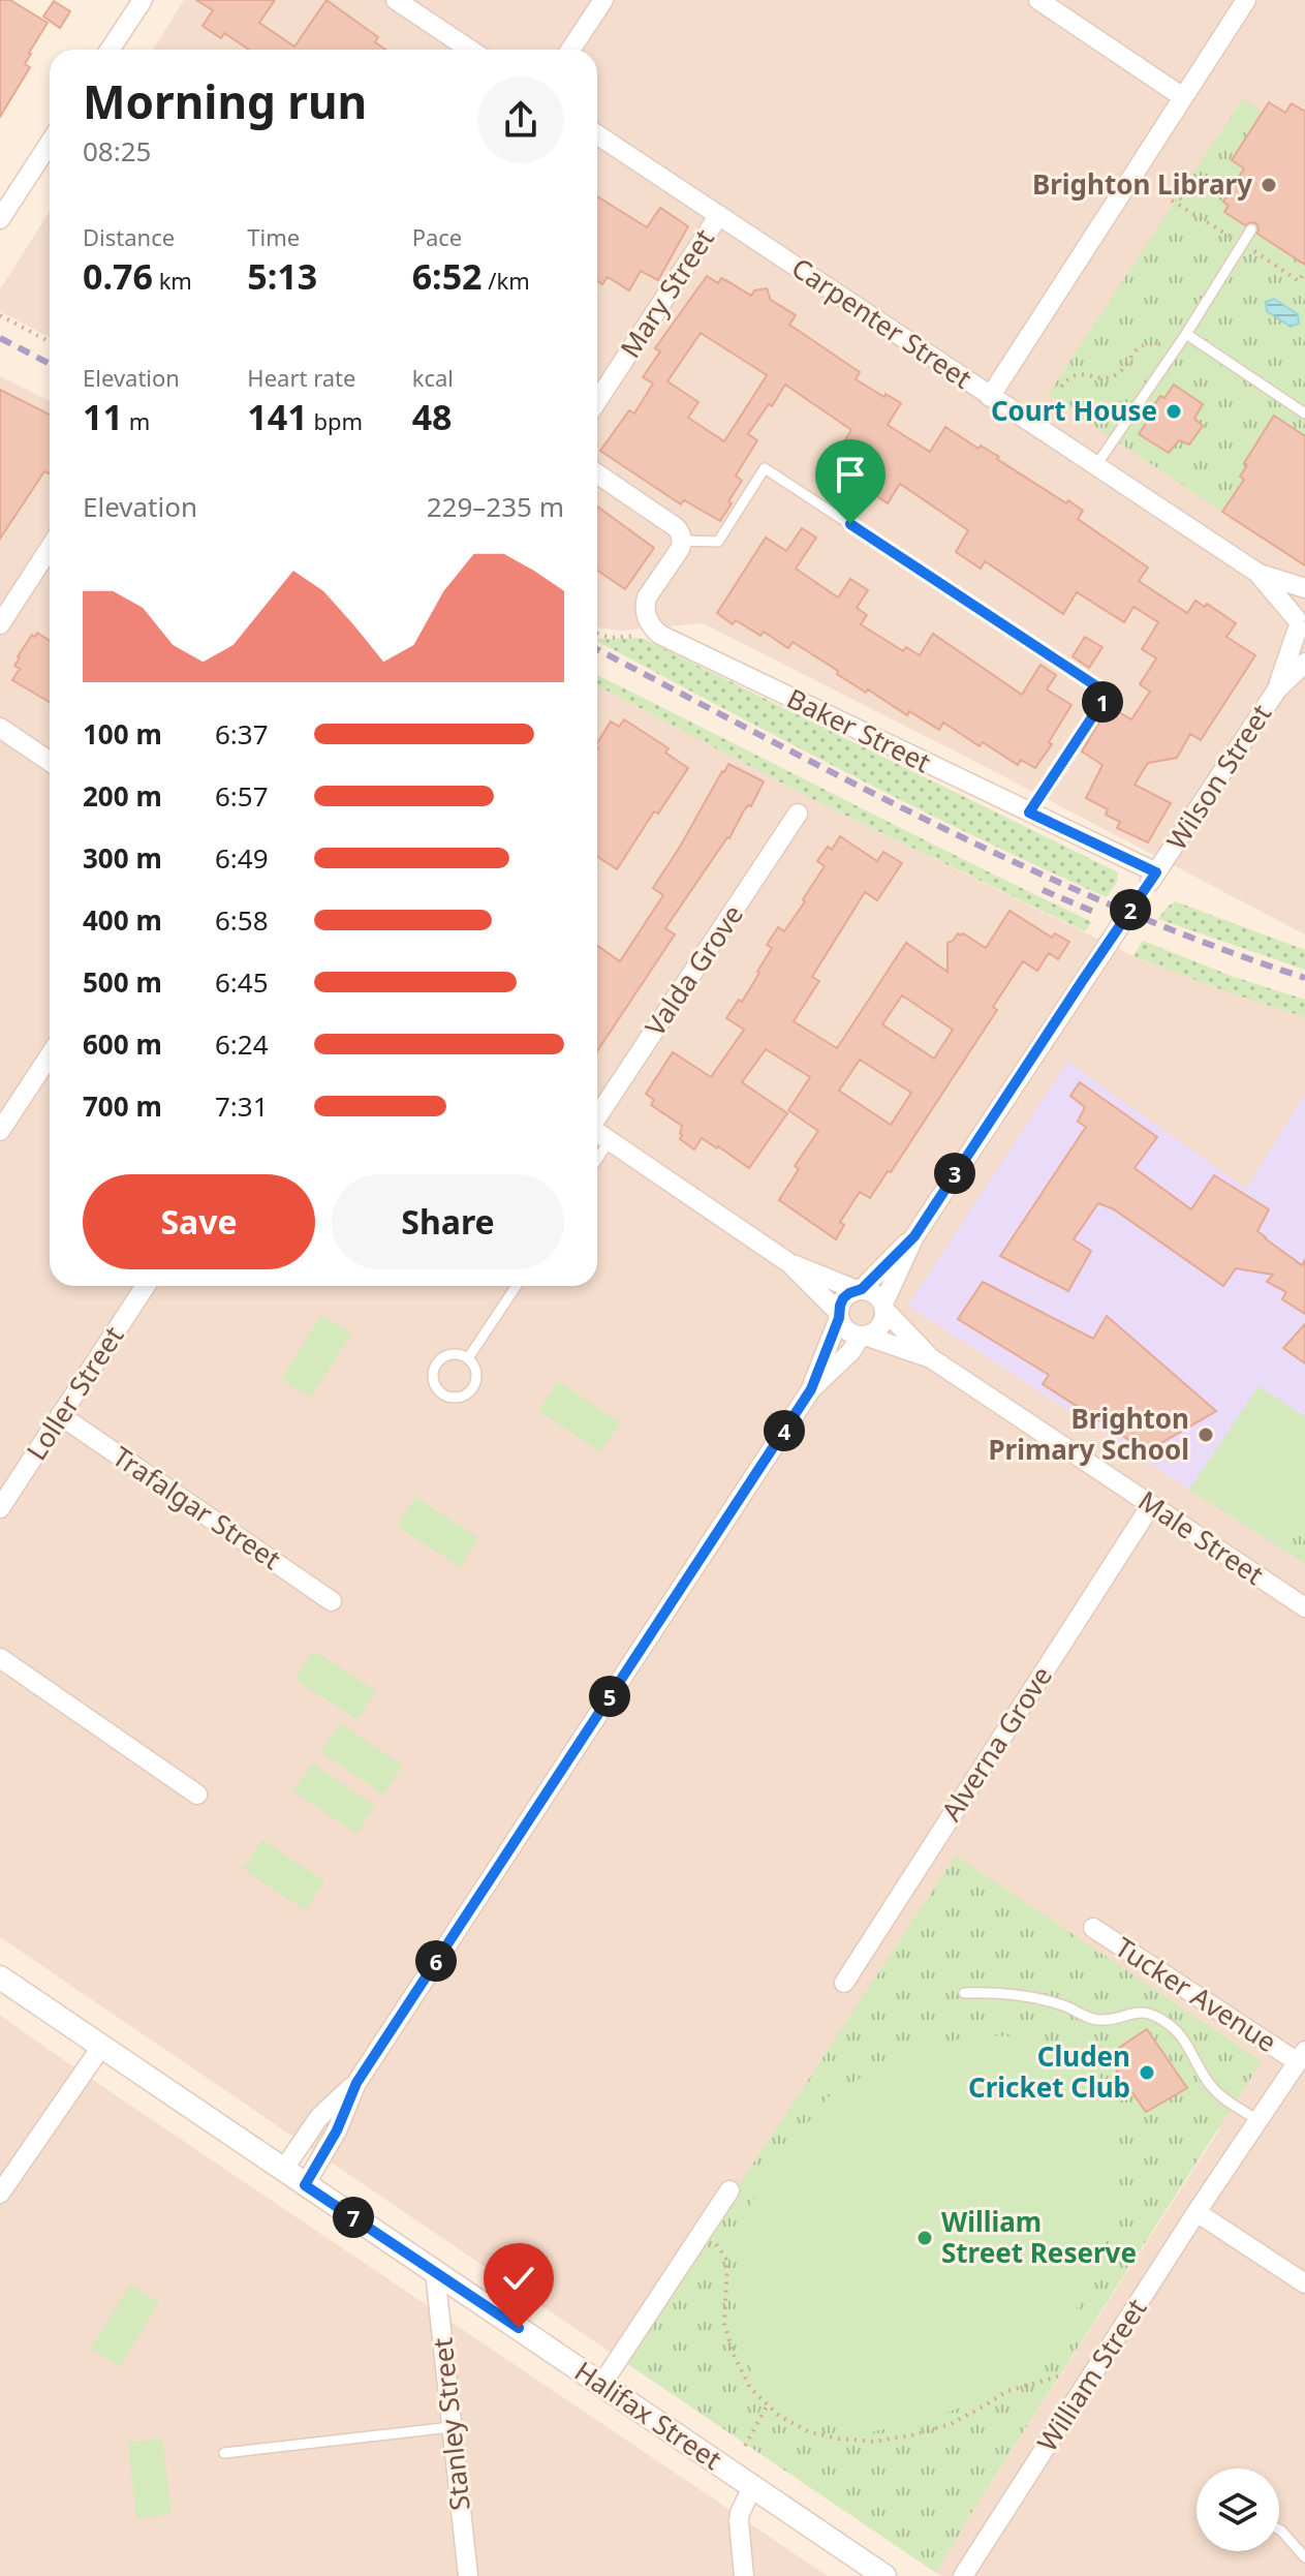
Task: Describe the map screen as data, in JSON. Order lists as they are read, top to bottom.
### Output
{
  "streets": {
    "street": [
      "Mary Street",
      "Carpenter Street",
      "Baker Street",
      "Wilson Street",
      "Valda Grove",
      "Loller Street",
      "Trafalgar Street",
      "Male Street",
      "Alverna Grove",
      "Tucker Avenue",
      "William Street",
      "Halifax Street",
      "Stanley Street"
    ]
  },
  "crossings": [
    ["Mary Street", "Carpenter Street"],
    ["Carpenter Street", "Wilson Street"],
    ["Baker Street", "Wilson Street"],
    ["Wilson Street", "Male Street"],
    ["Loller Street", "Trafalgar Street"],
    ["Male Street", "Alverna Grove"],
    ["Tucker Avenue", "William Street"],
    ["Halifax Street", "Stanley Street"]
  ],
  "places": [
    "Brighton Library",
    "Court House",
    "Brighton Primary School",
    "Cluden Cricket Club",
    "William Street Reserve"
  ],
  "page": {
    "heading": ["Morning run", "08:25"],
    "stats": [
      ["Distance", "0.76 km"],
      ["Time", "5:13"],
      ["Pace", "6:52 /km"],
      ["Elevation", "11 m"],
      ["Heart rate", "141 bpm"],
      ["kcal", "48"]
    ],
    "chart": ["Elevation", "229–235 m"],
    "pins": [
      "1",
      "2",
      "3",
      "4",
      "5",
      "6",
      "7"
    ],
    "list": [
      {
        "name": "100 m",
        "note": "6:37"
      },
      {
        "name": "200 m",
        "note": "6:57"
      },
      {
        "name": "300 m",
        "note": "6:49"
      },
      {
        "name": "400 m",
        "note": "6:58"
      },
      {
        "name": "500 m",
        "note": "6:45"
      },
      {
        "name": "600 m",
        "note": "6:24"
      },
      {
        "name": "700 m",
        "note": "7:31"
      }
    ],
    "buttons": ["Save", "Share"]
  }
}
